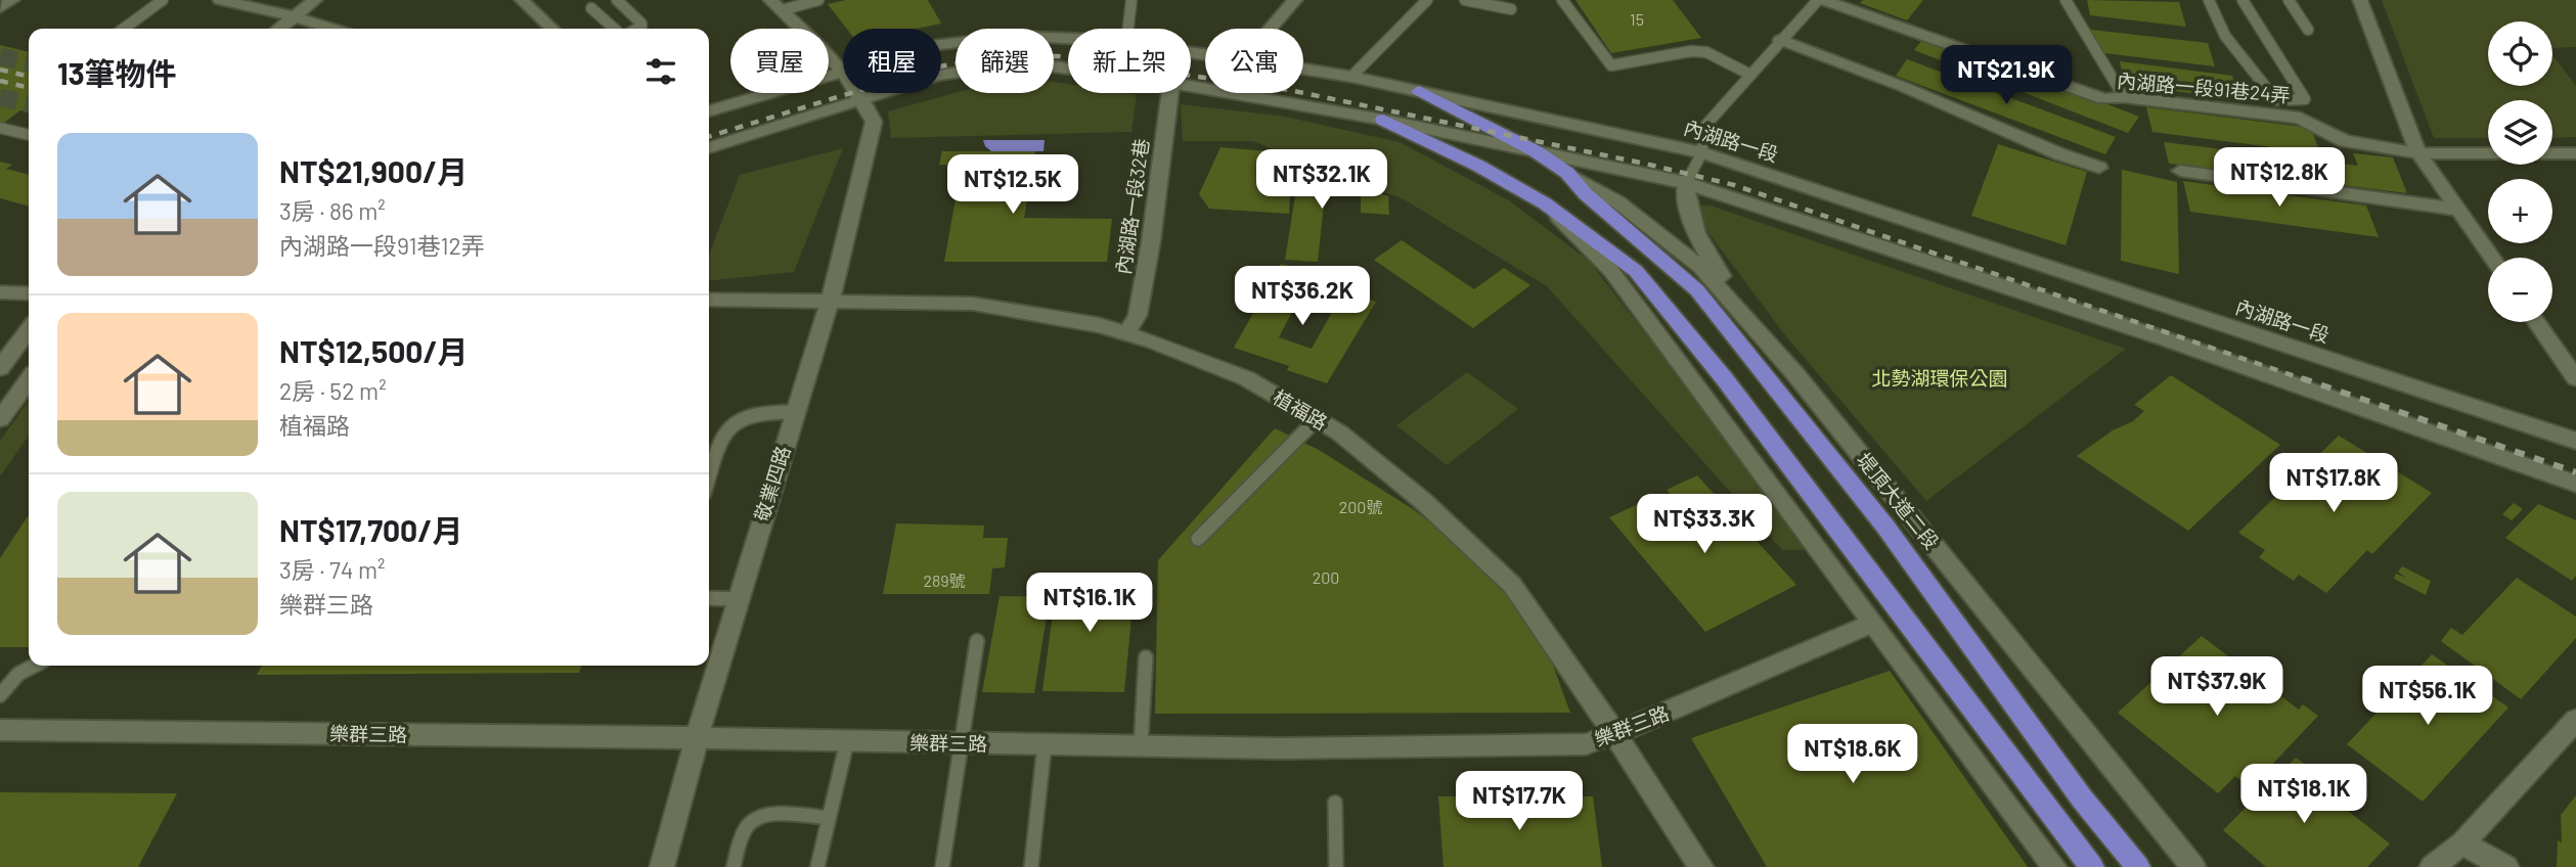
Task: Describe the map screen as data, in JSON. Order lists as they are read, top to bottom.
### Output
{
  "streets": {
    "highway": ["堤頂大道二段"],
    "street": [
      "內湖路一段91巷24弄",
      "內湖路一段",
      "內湖路一段32巷",
      "植福路",
      "敬業四路",
      "樂群三路"
    ]
  },
  "crossings": [
    ["內湖路一段", "堤頂大道二段"],
    ["內湖路一段32巷", "植福路"],
    ["植福路", "敬業四路"],
    ["植福路", "樂群三路"],
    ["敬業四路", "樂群三路"]
  ],
  "parks": ["北勢湖環保公園"],
  "house_numbers": [
    "15",
    "200號",
    "200",
    "289號"
  ],
  "page": {
    "map_buttons": ["+", "−"],
    "chip": [
      "買屋",
      "租屋",
      "篩選",
      "新上架",
      "公寓"
    ],
    "heading": "13筆物件",
    "price": [
      "NT$21.9K",
      "NT$12.8K",
      "NT$32.1K",
      "NT$12.5K",
      "NT$36.2K",
      "NT$17.8K",
      "NT$33.3K",
      "NT$16.1K",
      "NT$37.9K",
      "NT$56.1K",
      "NT$18.6K",
      "NT$18.1K",
      "NT$17.7K"
    ],
    "list": [
      {
        "name": "NT$21,900/月",
        "note": "3房 · 86 m² · 內湖路一段91巷12弄"
      },
      {
        "name": "NT$12,500/月",
        "note": "2房 · 52 m² · 植福路"
      },
      {
        "name": "NT$17,700/月",
        "note": "3房 · 74 m² · 樂群三路"
      }
    ]
  }
}
